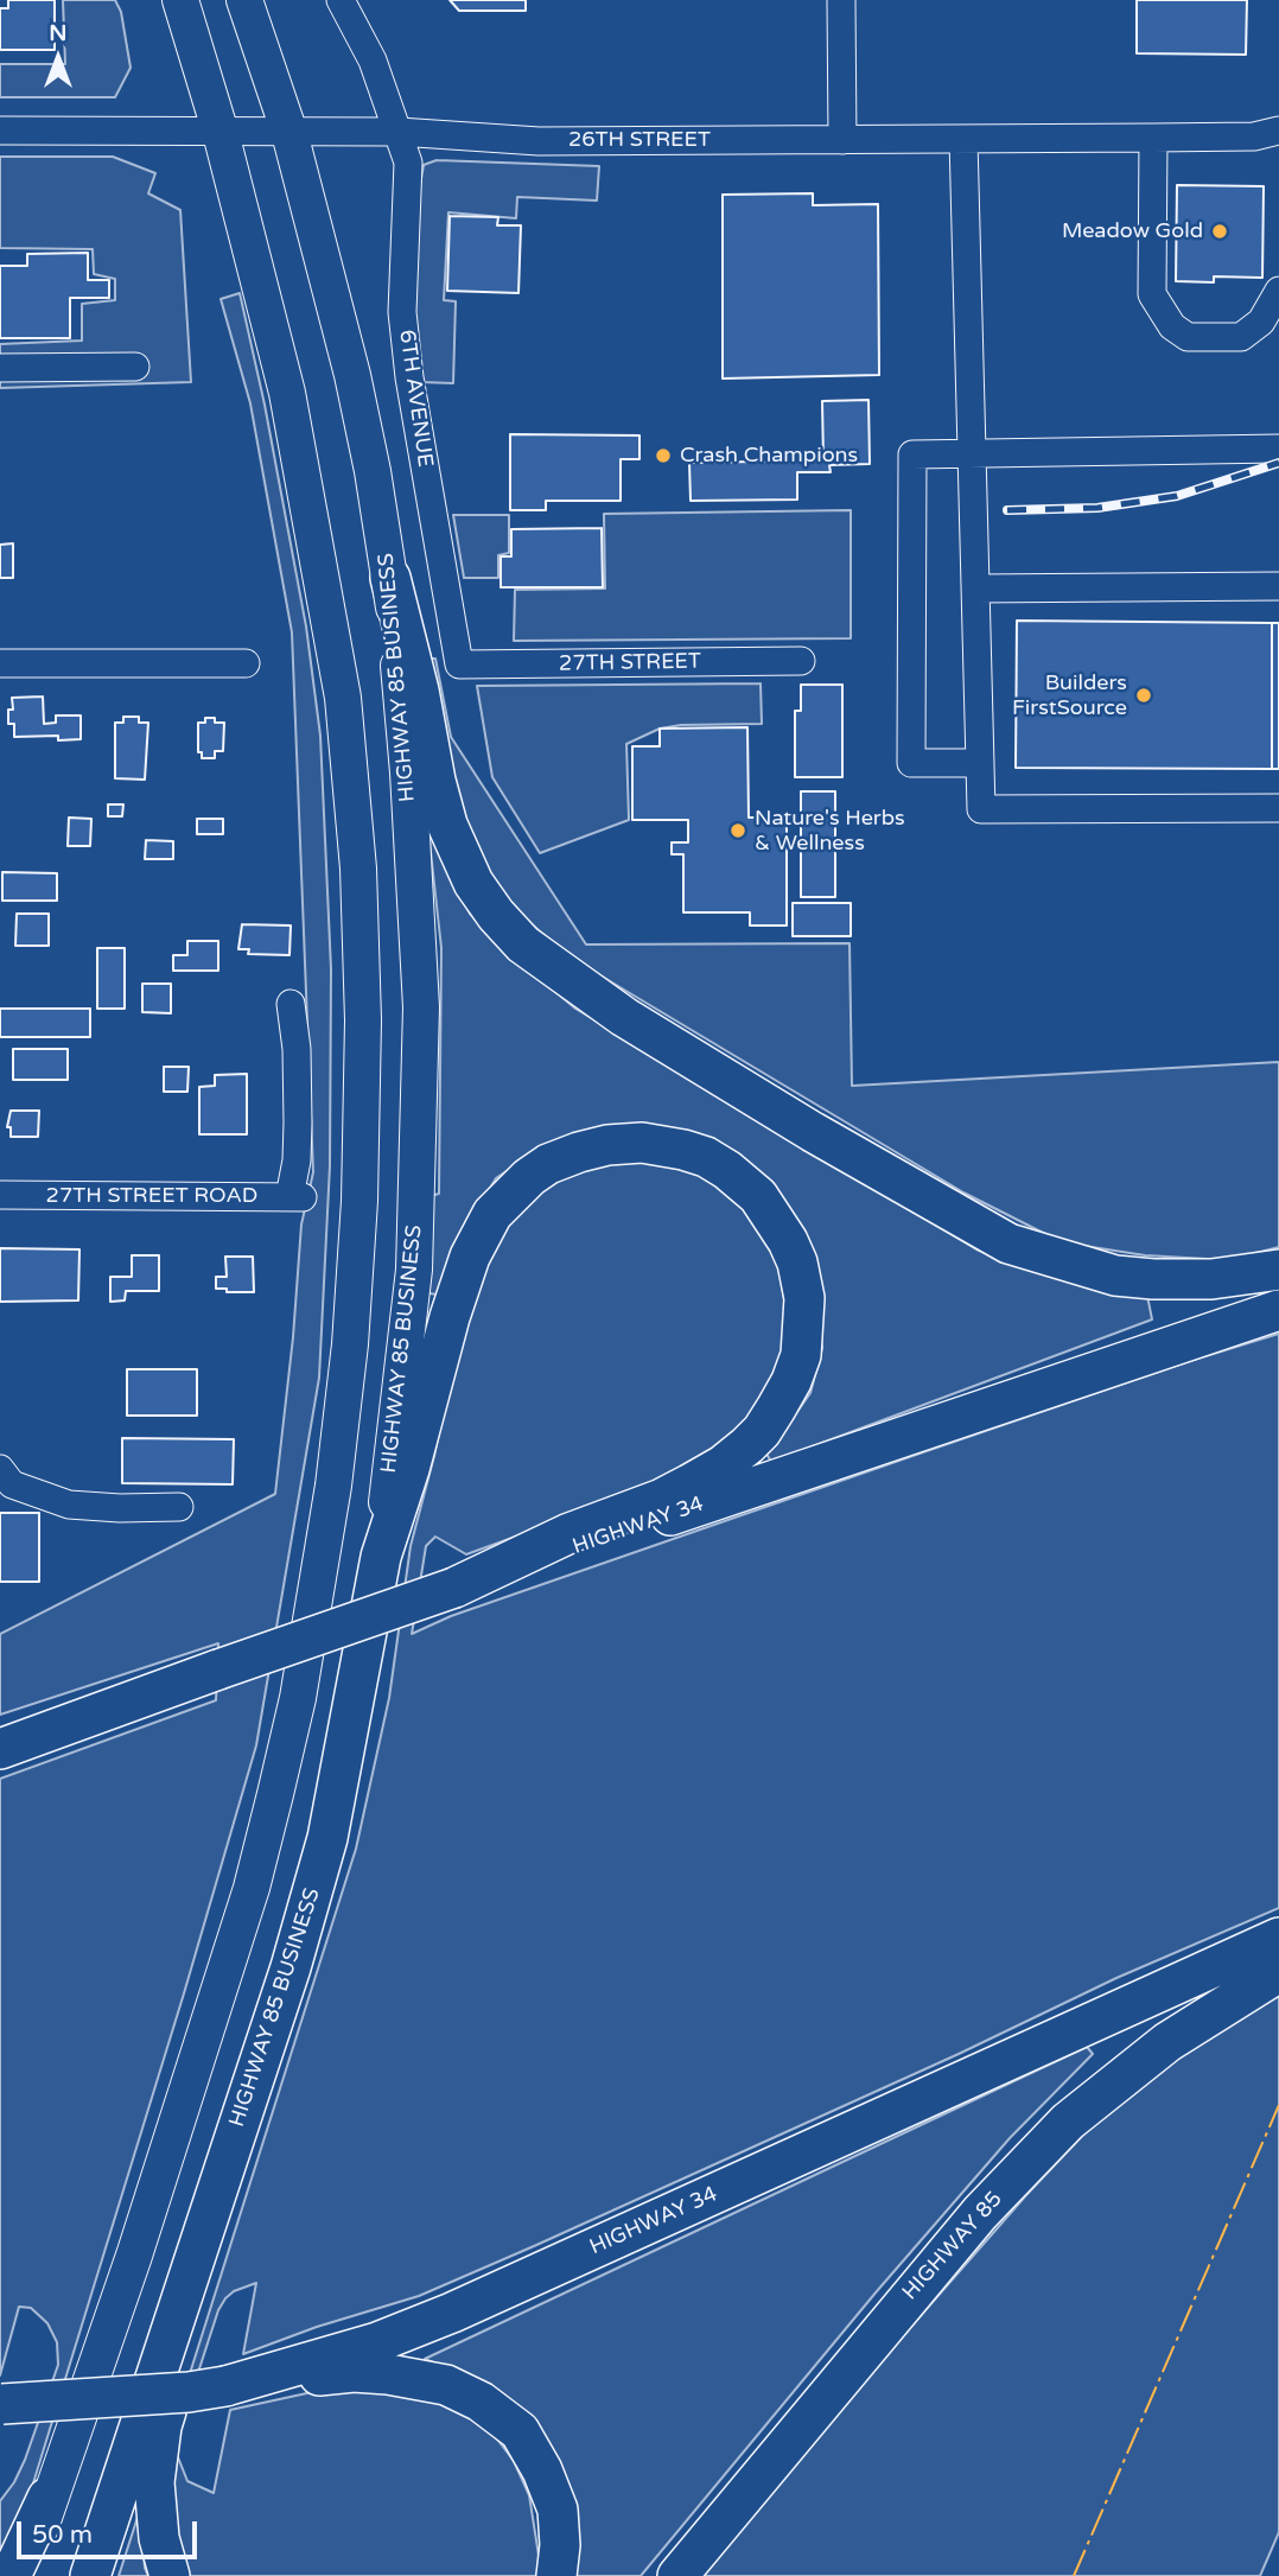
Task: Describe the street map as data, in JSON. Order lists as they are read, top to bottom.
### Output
{
  "streets": {
    "highway": ["HIGHWAY 85 BUSINESS", "HIGHWAY 34", "HIGHWAY 85"],
    "street": [
      "26TH STREET",
      "6TH AVENUE",
      "27TH STREET",
      "27TH STREET ROAD"
    ]
  },
  "crossings": [
    ["26TH STREET", "6TH AVENUE"],
    ["26TH STREET", "HIGHWAY 85 BUSINESS"],
    ["6TH AVENUE", "27TH STREET"]
  ],
  "places": [
    "Meadow Gold",
    "Crash Champions",
    "Builders FirstSource",
    "Nature's Herbs & Wellness"
  ],
  "scale_bar": "50 m",
  "north": "top"
}
